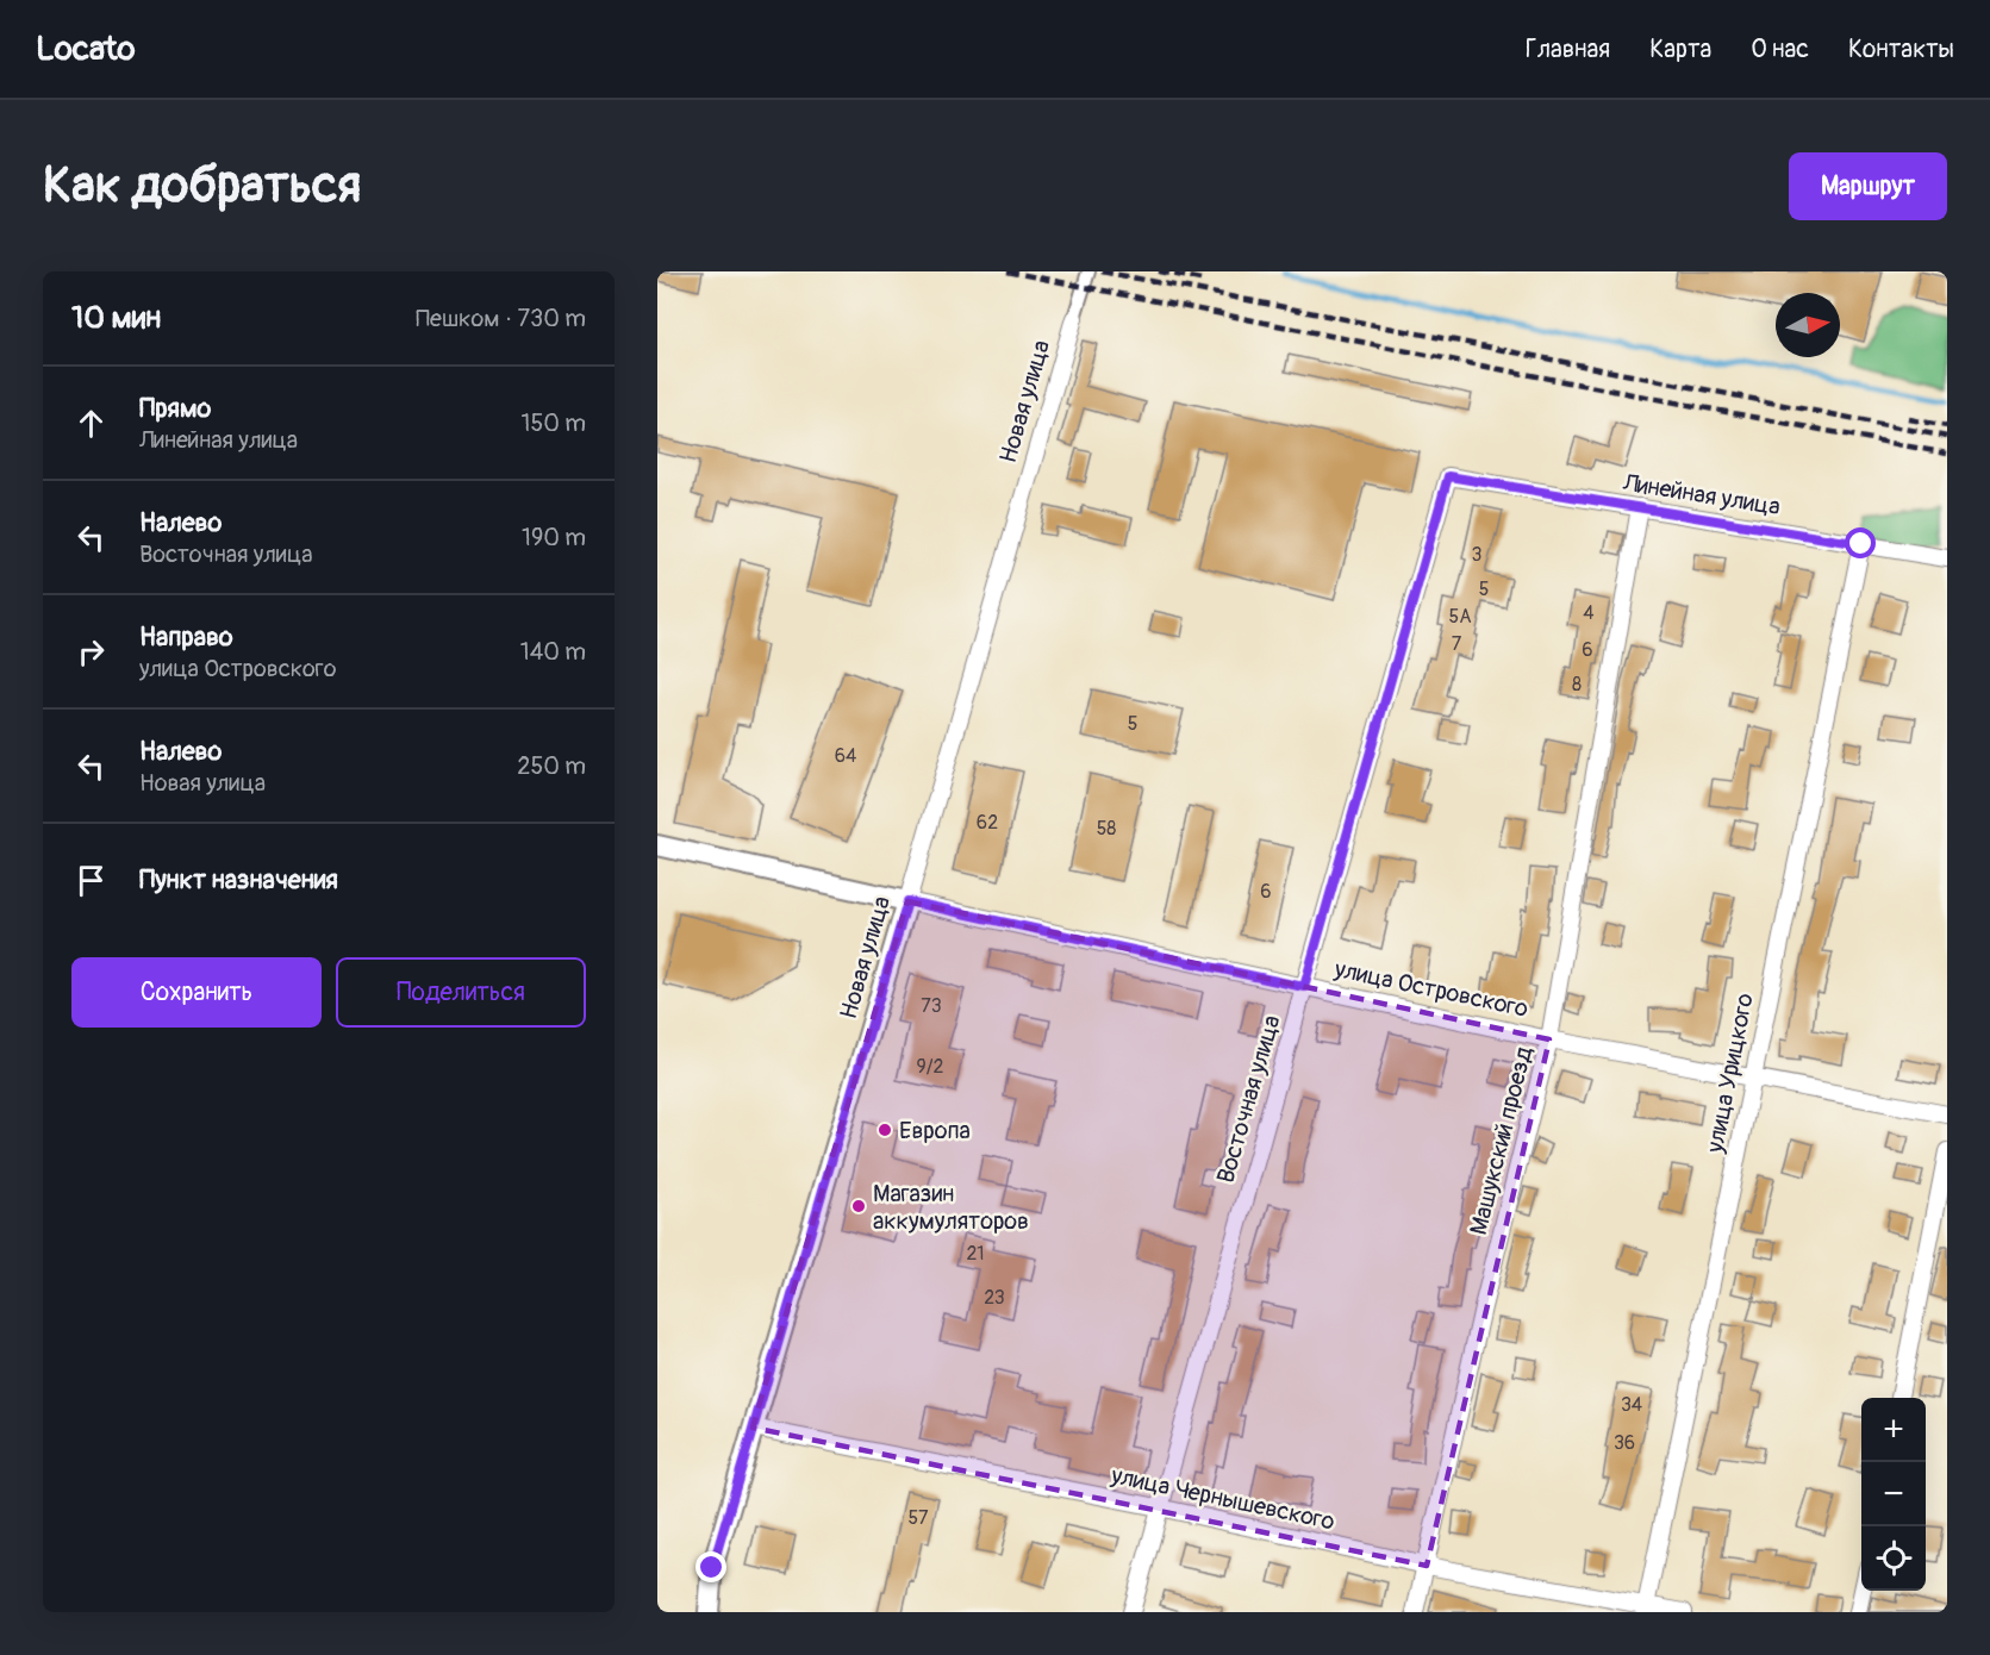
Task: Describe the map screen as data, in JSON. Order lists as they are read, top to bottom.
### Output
{
  "streets": {
    "street": [
      "Новая улица",
      "Линейная улица",
      "улица Островского",
      "улица Урицкого",
      "Восточная улица",
      "Машукский проезд",
      "улица Чернышевского"
    ]
  },
  "crossings": [
    ["Новая улица", "улица Островского"],
    ["Новая улица", "улица Чернышевского"],
    ["Линейная улица", "улица Урицкого"],
    ["Линейная улица", "Восточная улица"],
    ["Линейная улица", "Машукский проезд"],
    ["улица Островского", "улица Урицкого"],
    ["улица Островского", "Восточная улица"],
    ["улица Островского", "Машукский проезд"],
    ["улица Урицкого", "улица Чернышевского"],
    ["Восточная улица", "улица Чернышевского"],
    ["Машукский проезд", "улица Чернышевского"]
  ],
  "places": ["Европа", "Магазин аккумуляторов"],
  "house_numbers": [
    "3",
    "5",
    "4",
    "5А",
    "7",
    "6",
    "8",
    "5",
    "64",
    "62",
    "58",
    "6",
    "73",
    "9/2",
    "21",
    "23",
    "34",
    "36",
    "57"
  ],
  "north": "right",
  "page": {
    "header": "Locato",
    "nav": [
      "Главная",
      "Карта",
      "О нас",
      "Контакты"
    ],
    "buttons": [
      "Маршрут",
      ["Сохранить", "Поделиться"]
    ],
    "title": "Как добраться",
    "heading": ["10 мин", "Пешком · 730 m"],
    "list": [
      ["Прямо", "Линейная улица", "150 m"],
      ["Налево", "Восточная улица", "190 m"],
      ["Направо", "улица Островского", "140 m"],
      ["Налево", "Новая улица", "250 m"],
      "Пункт назначения"
    ],
    "map_buttons": ["+", "−"]
  }
}
